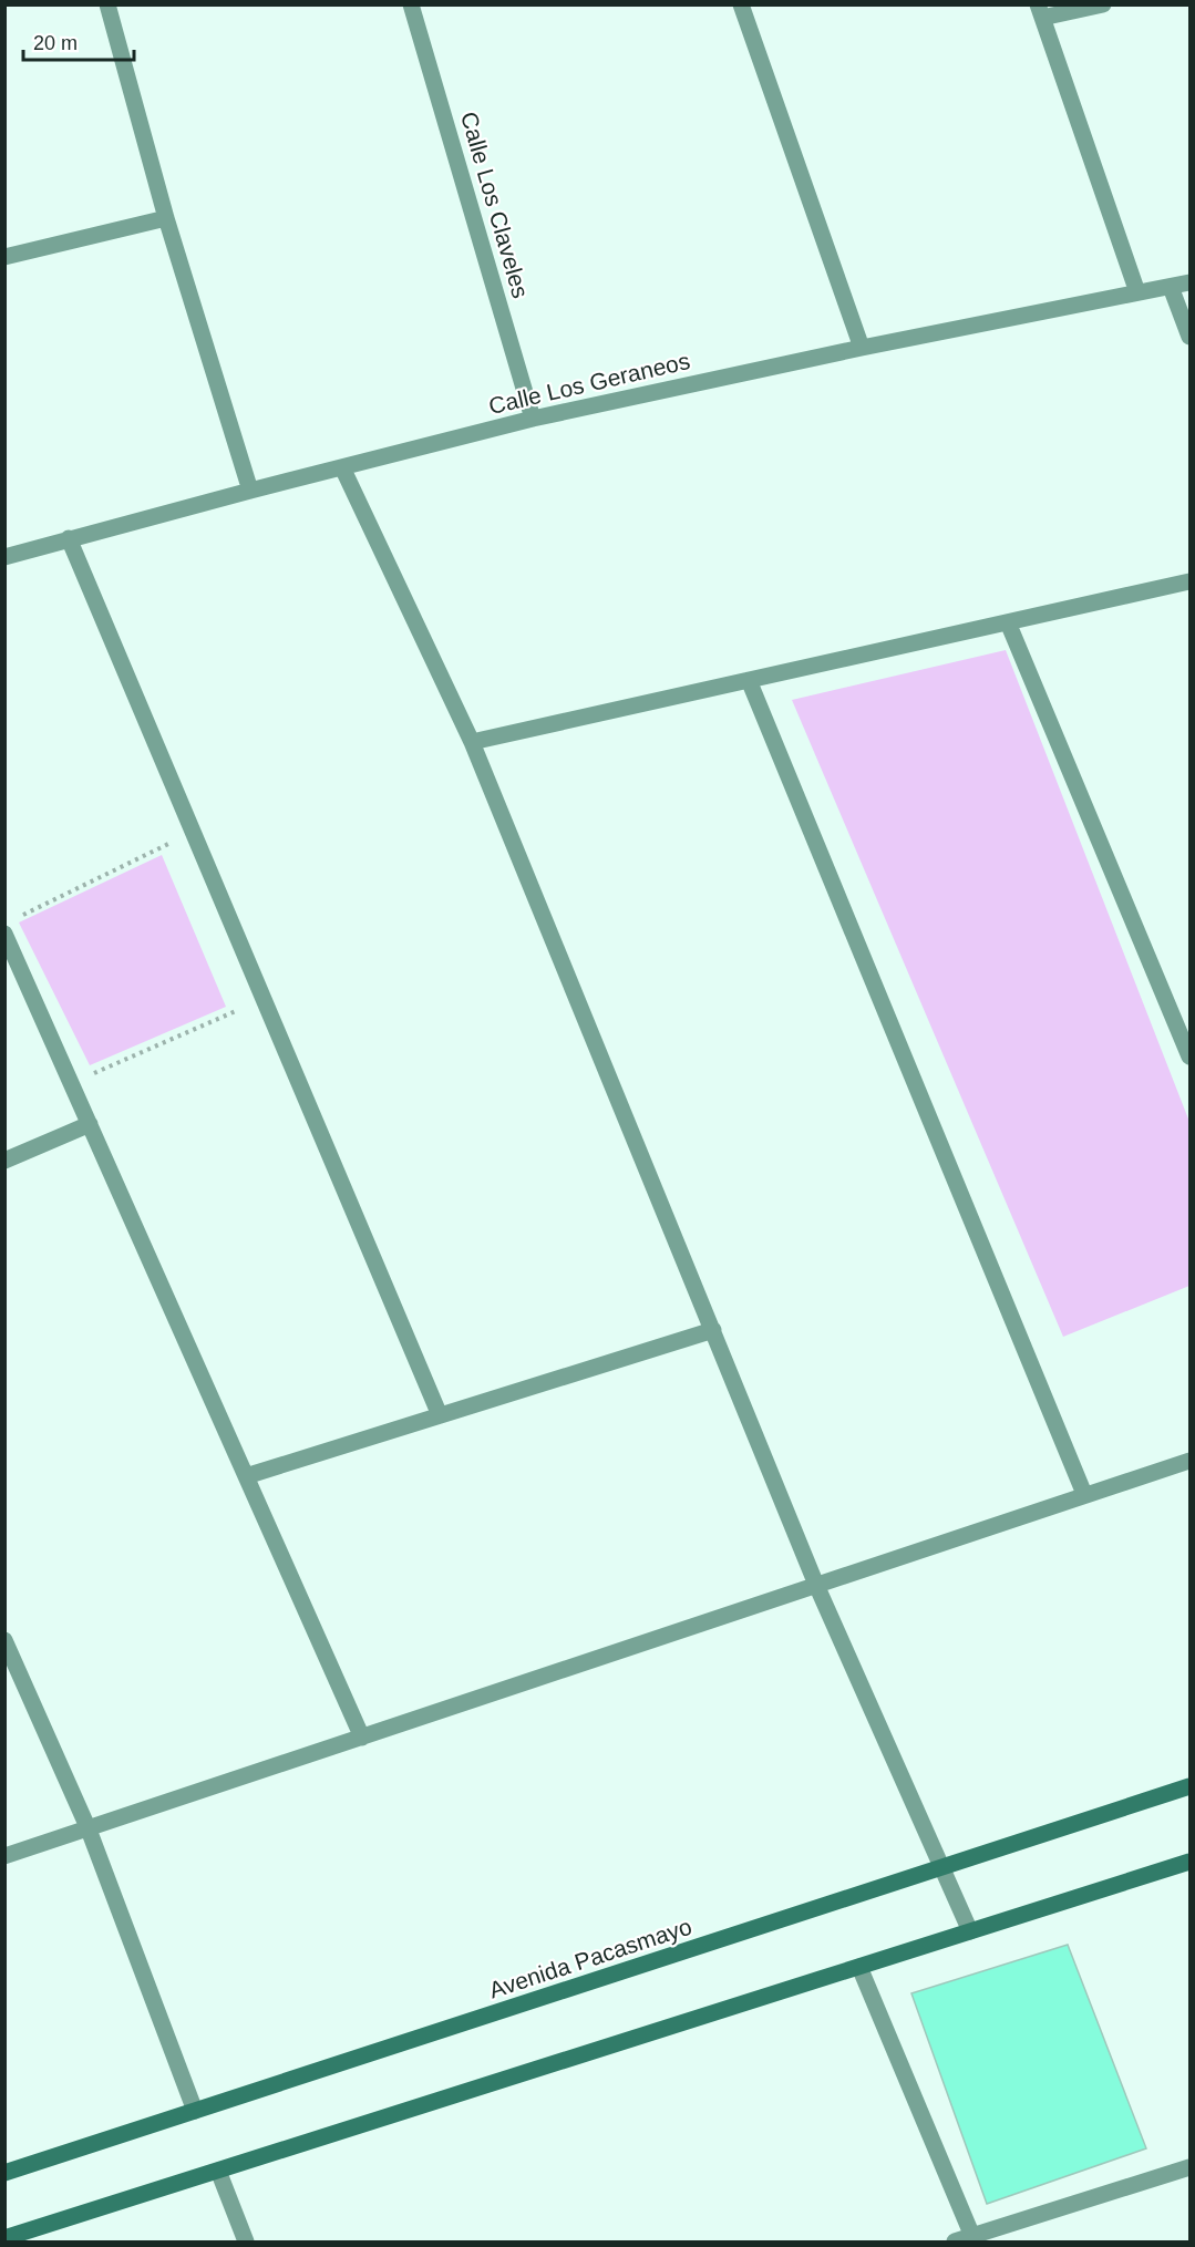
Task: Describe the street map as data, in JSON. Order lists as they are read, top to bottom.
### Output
{
  "streets": {
    "main road": ["Avenida Pacasmayo"],
    "street": ["Calle Los Claveles", "Calle Los Geraneos"]
  },
  "crossings": [
    ["Calle Los Claveles", "Calle Los Geraneos"]
  ],
  "scale_bar": "20 m"
}
